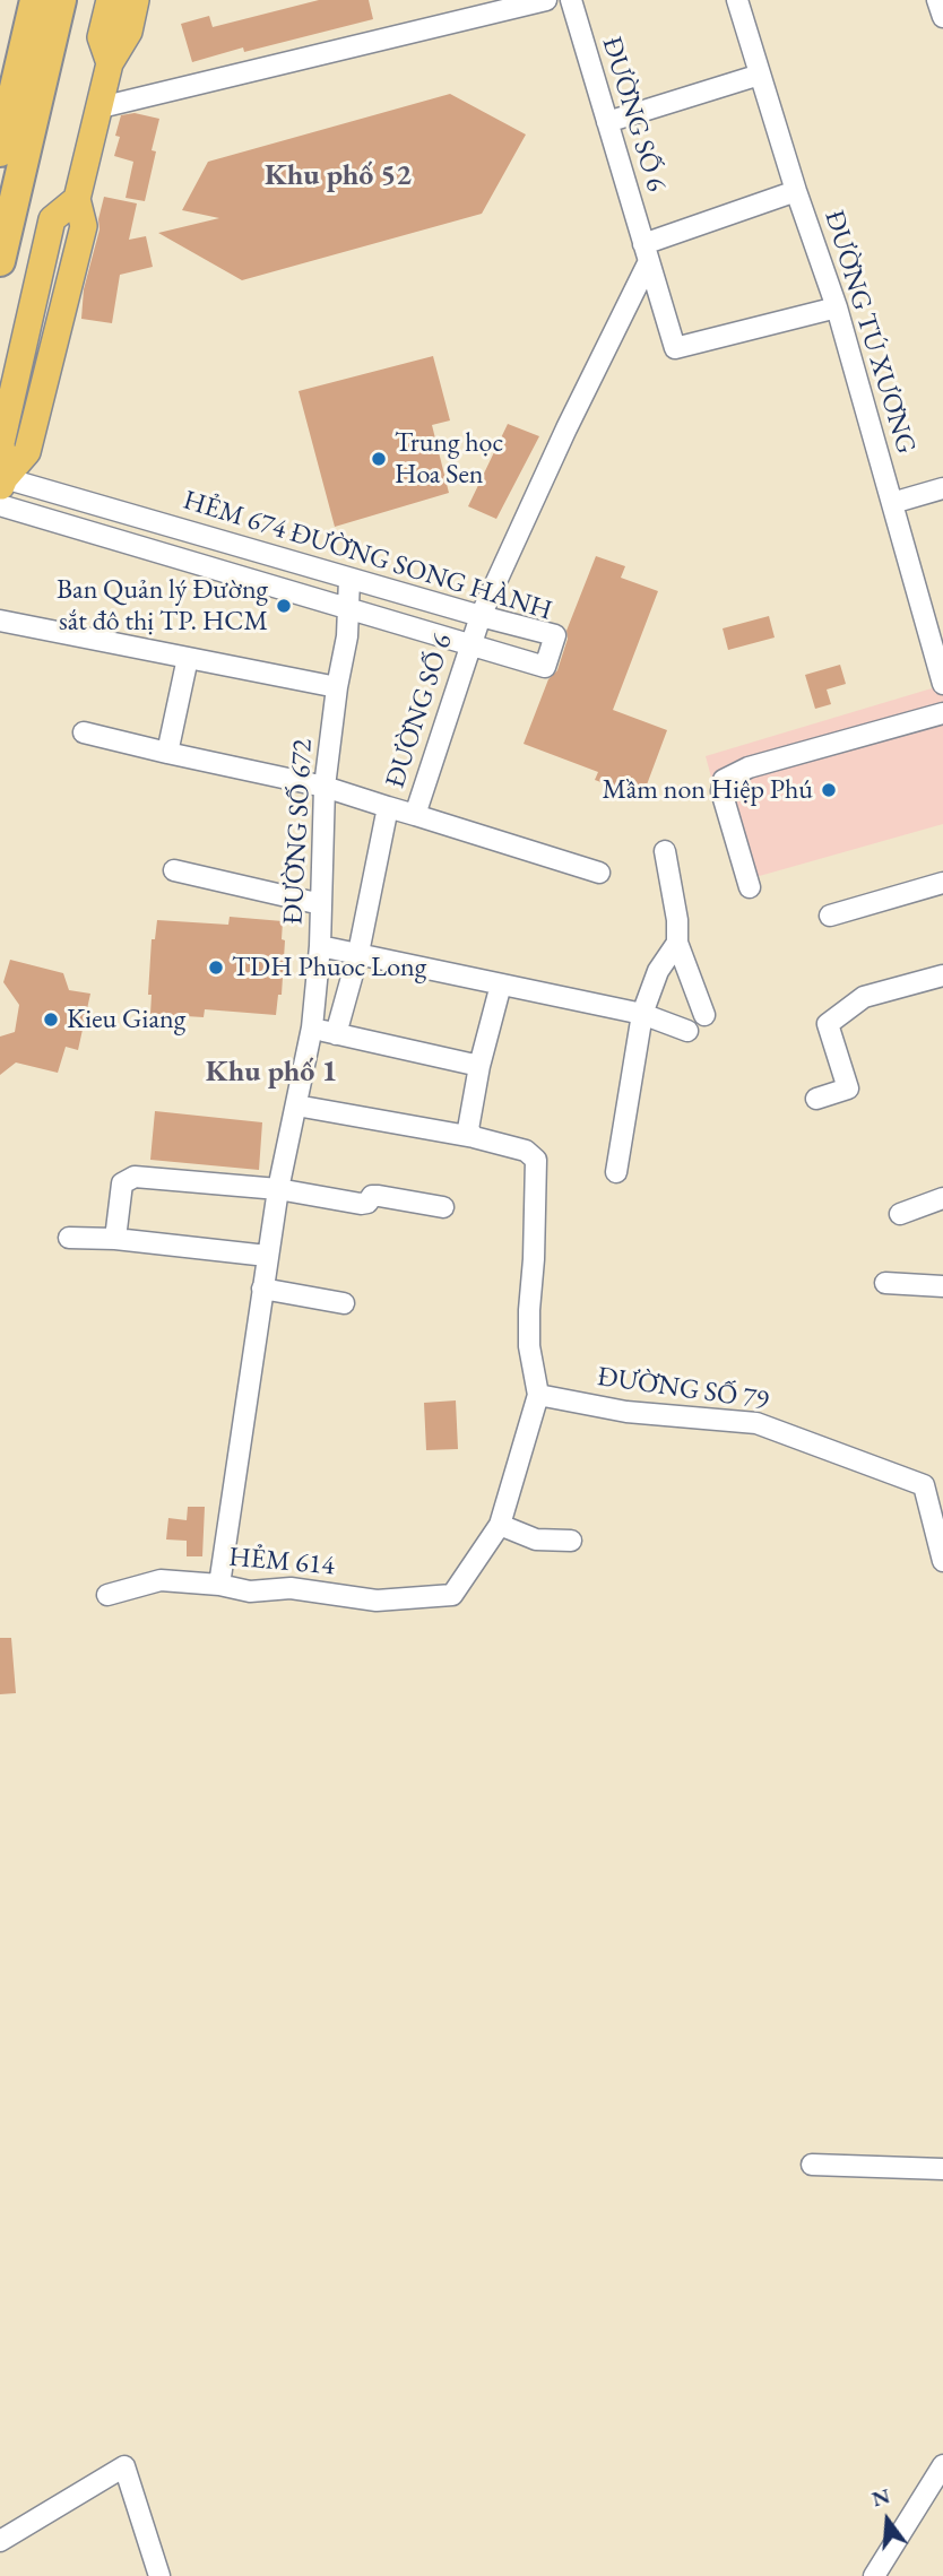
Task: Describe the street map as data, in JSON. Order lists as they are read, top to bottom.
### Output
{
  "streets": {
    "street": [
      "ĐƯỜNG SỐ 6",
      "ĐƯỜNG TÚ XƯƠNG",
      "HẺM 674 ĐƯỜNG SONG HÀNH",
      "ĐƯỜNG SỐ 672",
      "ĐƯỜNG SỐ 79",
      "HẺM 614"
    ]
  },
  "crossings": [
    ["ĐƯỜNG SỐ 6", "ĐƯỜNG TÚ XƯƠNG"],
    ["ĐƯỜNG SỐ 6", "HẺM 674 ĐƯỜNG SONG HÀNH"],
    ["HẺM 674 ĐƯỜNG SONG HÀNH", "ĐƯỜNG SỐ 672"],
    ["ĐƯỜNG SỐ 672", "HẺM 614"]
  ],
  "districts": ["Khu phố 52", "Khu phố 1"],
  "places": [
    "Trung học Hoa Sen",
    "Ban Quản lý Đường sắt đô thị TP. HCM",
    "Mầm non Hiệp Phú",
    "TDH Phuoc Long",
    "Kieu Giang"
  ],
  "north": "top"
}
